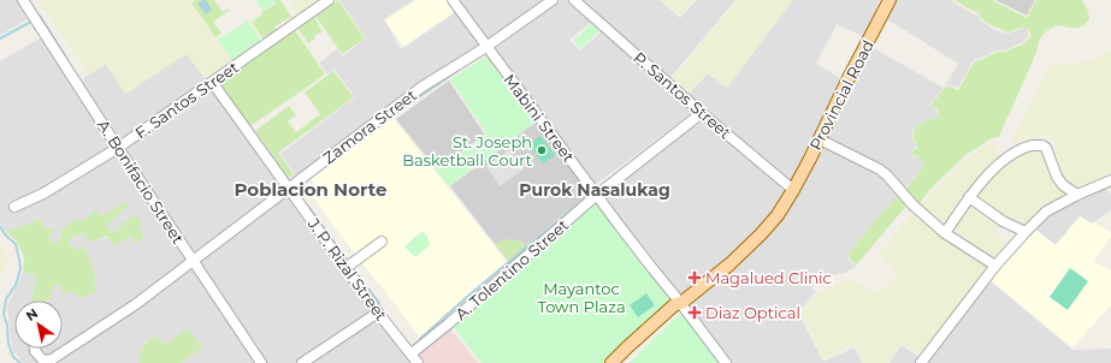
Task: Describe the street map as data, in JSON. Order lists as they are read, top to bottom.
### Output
{
  "streets": {
    "main road": ["Provincial Road"],
    "street": [
      "P. Santos Street",
      "F. Santos Street",
      "Mabini Street",
      "Zamora Street",
      "A. Bonifacio Street",
      "J. P. Rizal Street",
      "A. Tolentino Street"
    ]
  },
  "crossings": [
    ["P. Santos Street", "Provincial Road"],
    ["P. Santos Street", "A. Tolentino Street"],
    ["Provincial Road", "Mabini Street"],
    ["F. Santos Street", "A. Bonifacio Street"],
    ["F. Santos Street", "J. P. Rizal Street"],
    ["Mabini Street", "Zamora Street"],
    ["Mabini Street", "A. Tolentino Street"],
    ["Zamora Street", "A. Bonifacio Street"],
    ["Zamora Street", "J. P. Rizal Street"],
    ["J. P. Rizal Street", "A. Tolentino Street"]
  ],
  "districts": ["Poblacion Norte", "Purok Nasalukag"],
  "parks": ["Mayantoc Town Plaza"],
  "places": {
    "other": ["St. Joseph Basketball Court"],
    "health": ["Magalued Clinic", "Diaz Optical"]
  },
  "north": "top left"
}
